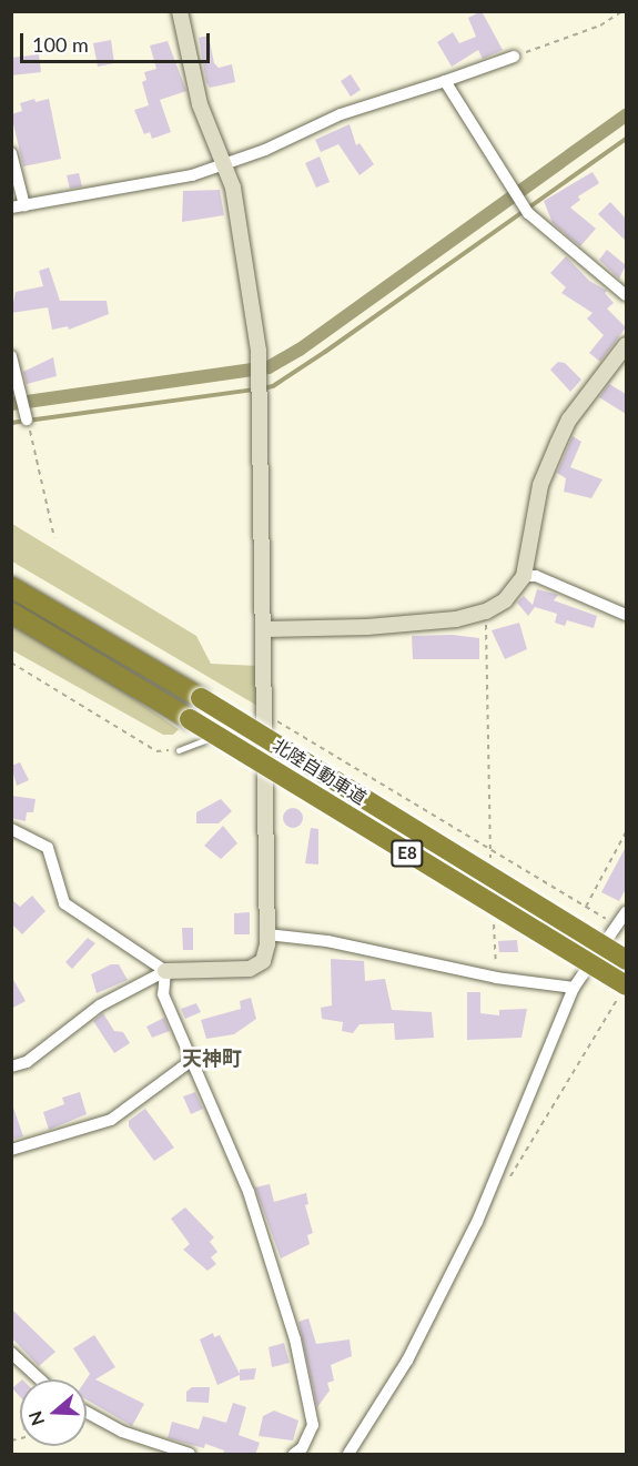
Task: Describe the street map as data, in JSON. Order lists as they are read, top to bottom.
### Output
{
  "streets": {
    "highway": ["北陸自動車道", "E8"]
  },
  "districts": ["天神町"],
  "scale_bar": "100 m",
  "north": "left"
}
